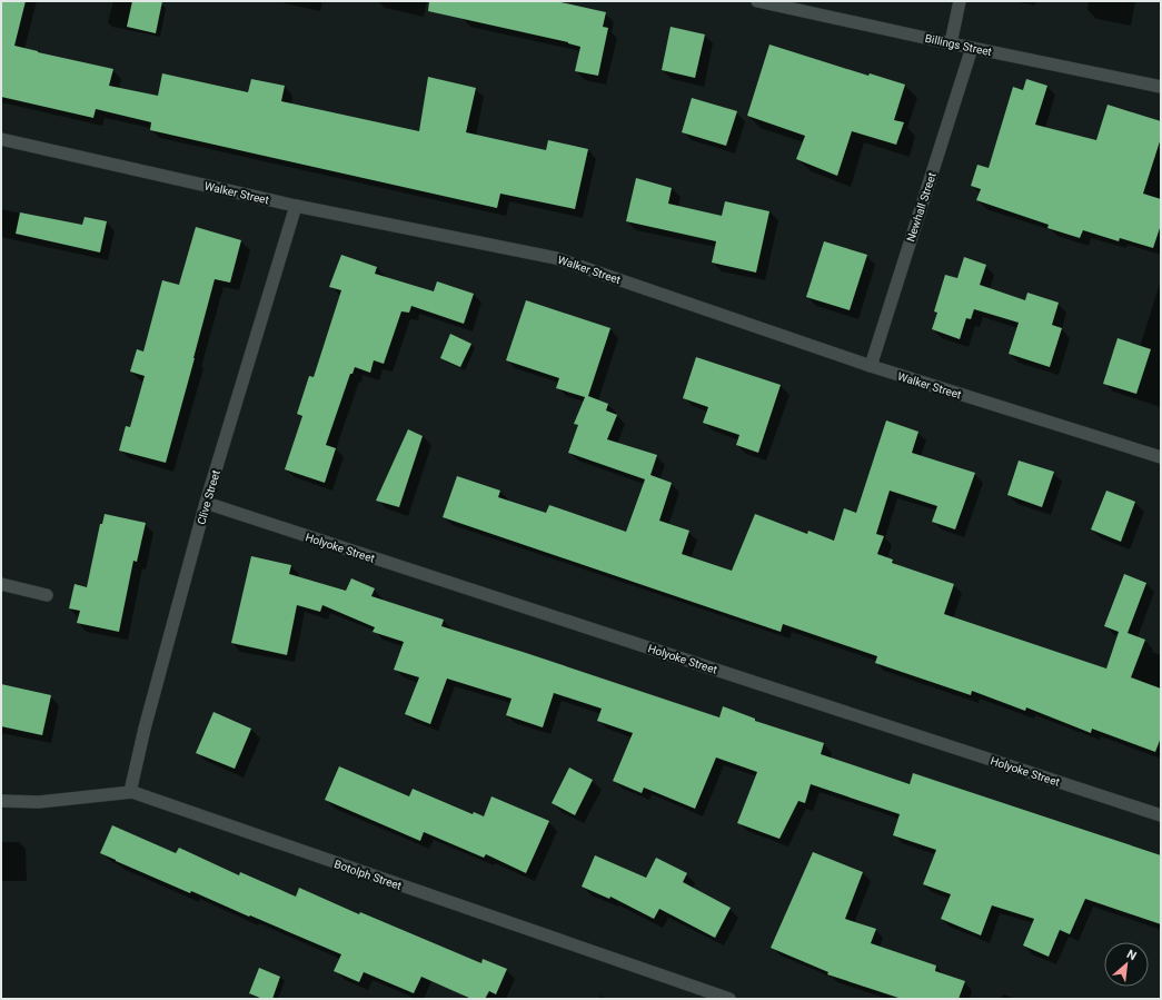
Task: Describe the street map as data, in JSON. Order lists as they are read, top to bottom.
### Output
{
  "streets": {
    "street": [
      "Billings Street",
      "Walker Street",
      "Newhall Street",
      "Clive Street",
      "Holyoke Street",
      "Botolph Street"
    ]
  },
  "crossings": [
    ["Billings Street", "Newhall Street"],
    ["Walker Street", "Newhall Street"],
    ["Walker Street", "Clive Street"],
    ["Clive Street", "Holyoke Street"],
    ["Clive Street", "Botolph Street"]
  ],
  "north": "top right"
}
